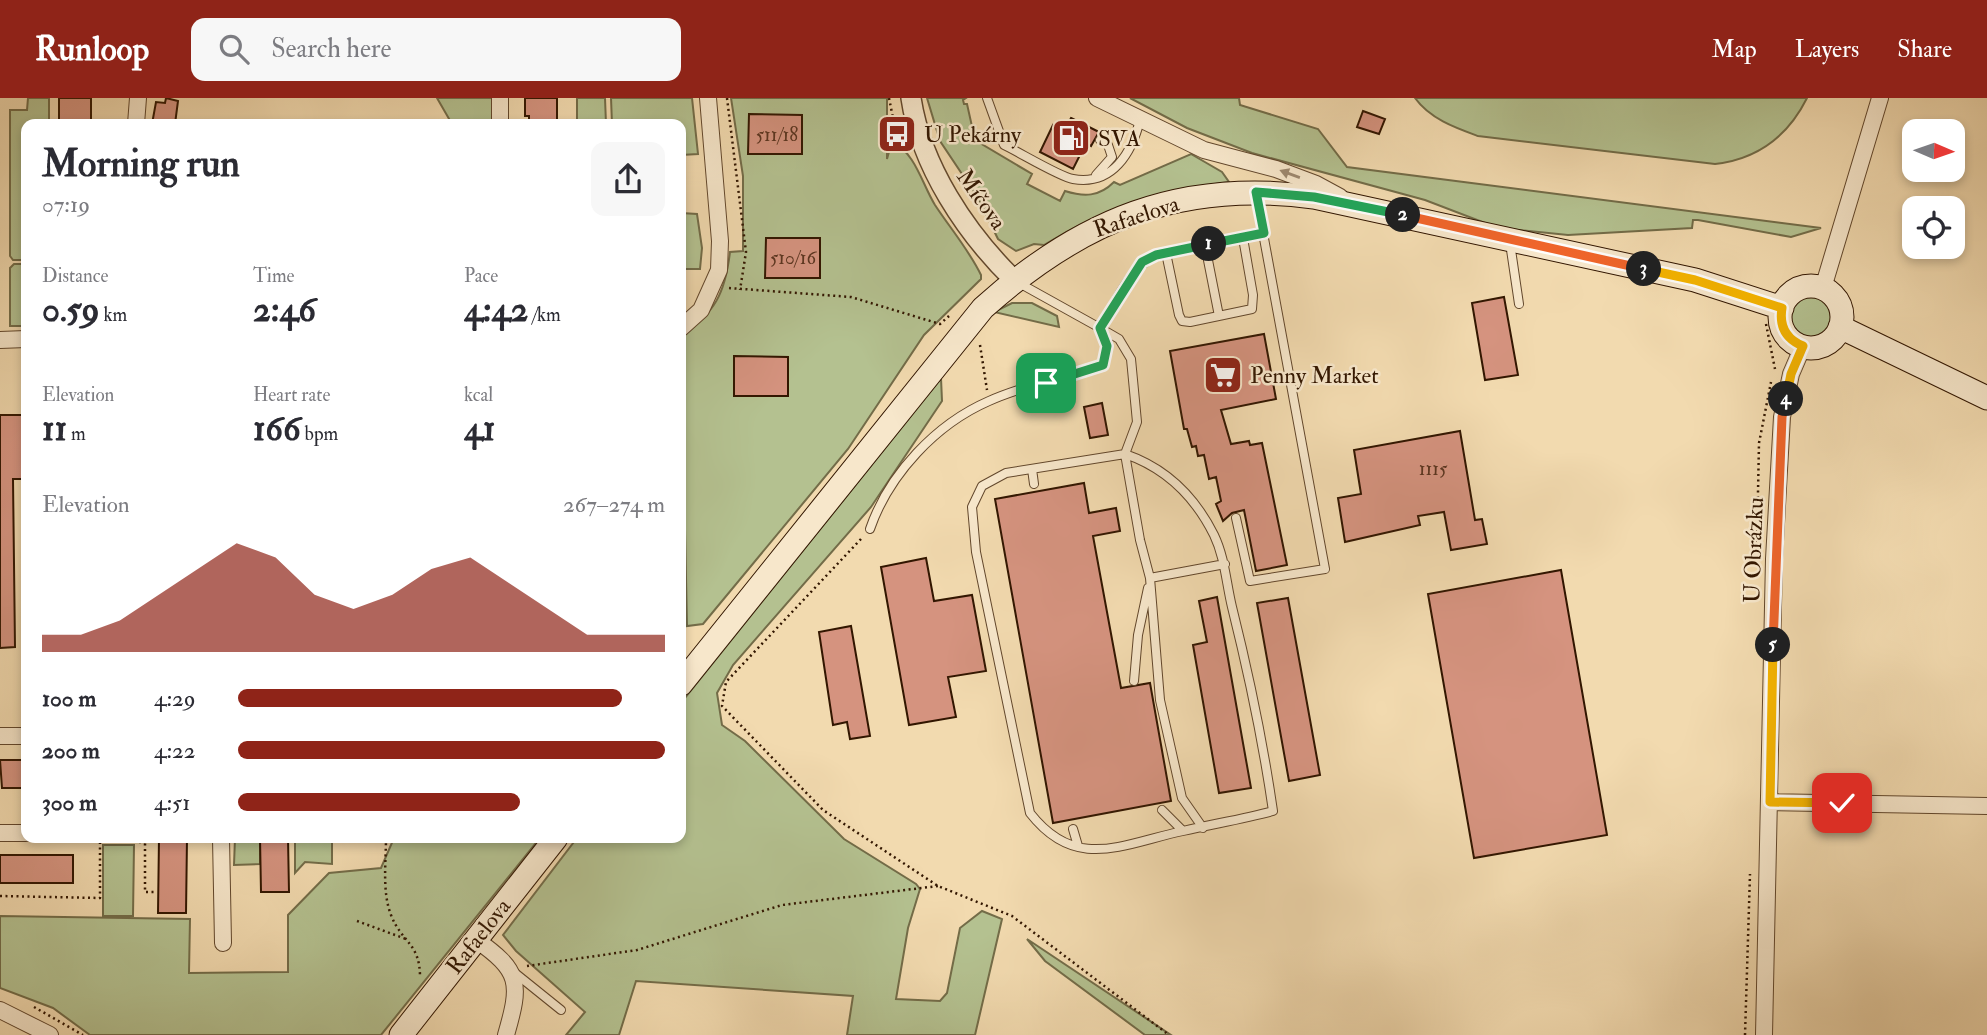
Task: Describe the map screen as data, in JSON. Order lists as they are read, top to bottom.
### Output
{
  "streets": {
    "main road": ["Rafaelova"],
    "street": ["Míčova", "U Obrázku"]
  },
  "crossings": [
    ["Míčova", "Rafaelova"],
    ["Rafaelova", "U Obrázku"]
  ],
  "places": {
    "bus stop": ["U Pekárny"],
    "fuel station": ["SVA"],
    "supermarket": ["Penny Market"]
  },
  "house_numbers": ["511/18", "510/16", "1115"],
  "north": "right",
  "page": {
    "header": "Runloop",
    "search": "Search here",
    "nav": ["Map", "Layers", "Share"],
    "heading": ["Morning run", "07:19"],
    "pins": [
      "2",
      "1",
      "3",
      "4",
      "5"
    ],
    "stats": [
      ["Distance", "0.59 km"],
      ["Time", "2:46"],
      ["Pace", "4:42 /km"],
      ["Elevation", "11 m"],
      ["Heart rate", "166 bpm"],
      ["kcal", "41"]
    ],
    "chart": ["Elevation", "267–274 m"],
    "list": [
      {
        "name": "100 m",
        "note": "4:29"
      },
      {
        "name": "200 m",
        "note": "4:22"
      },
      {
        "name": "300 m",
        "note": "4:51"
      }
    ]
  }
}
